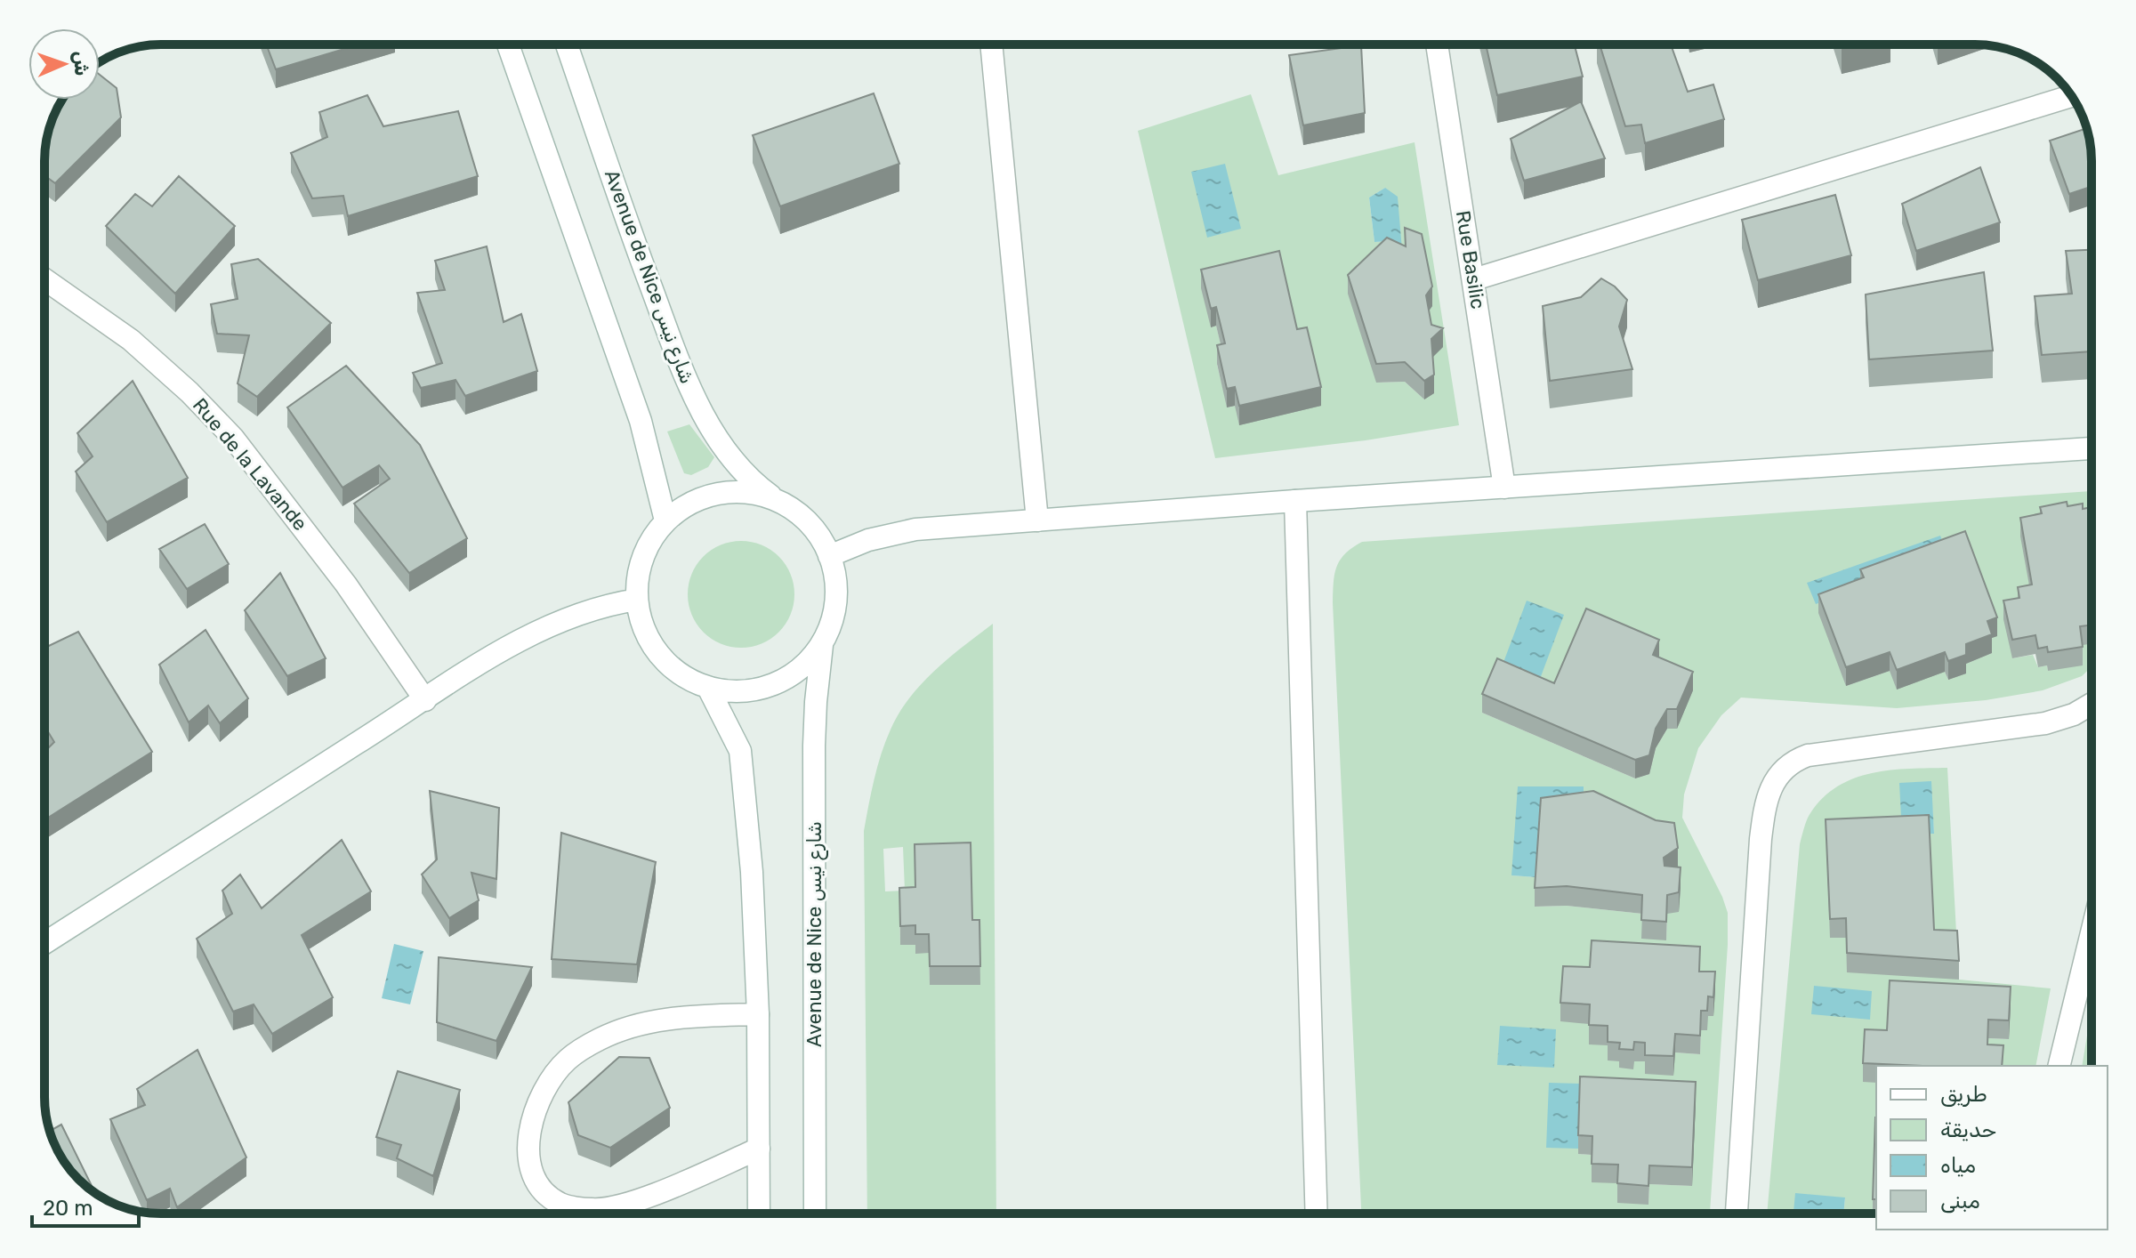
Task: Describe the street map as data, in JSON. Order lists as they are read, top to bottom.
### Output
{
  "streets": {
    "street": ["Rue Basilic", "Avenue de Nice شارع نيس", "Rue de la Lavande"]
  },
  "legend": [
    "طريق",
    "حديقة",
    "مياه",
    "مبنى"
  ],
  "scale_bar": "20 m",
  "north": "right"
}
